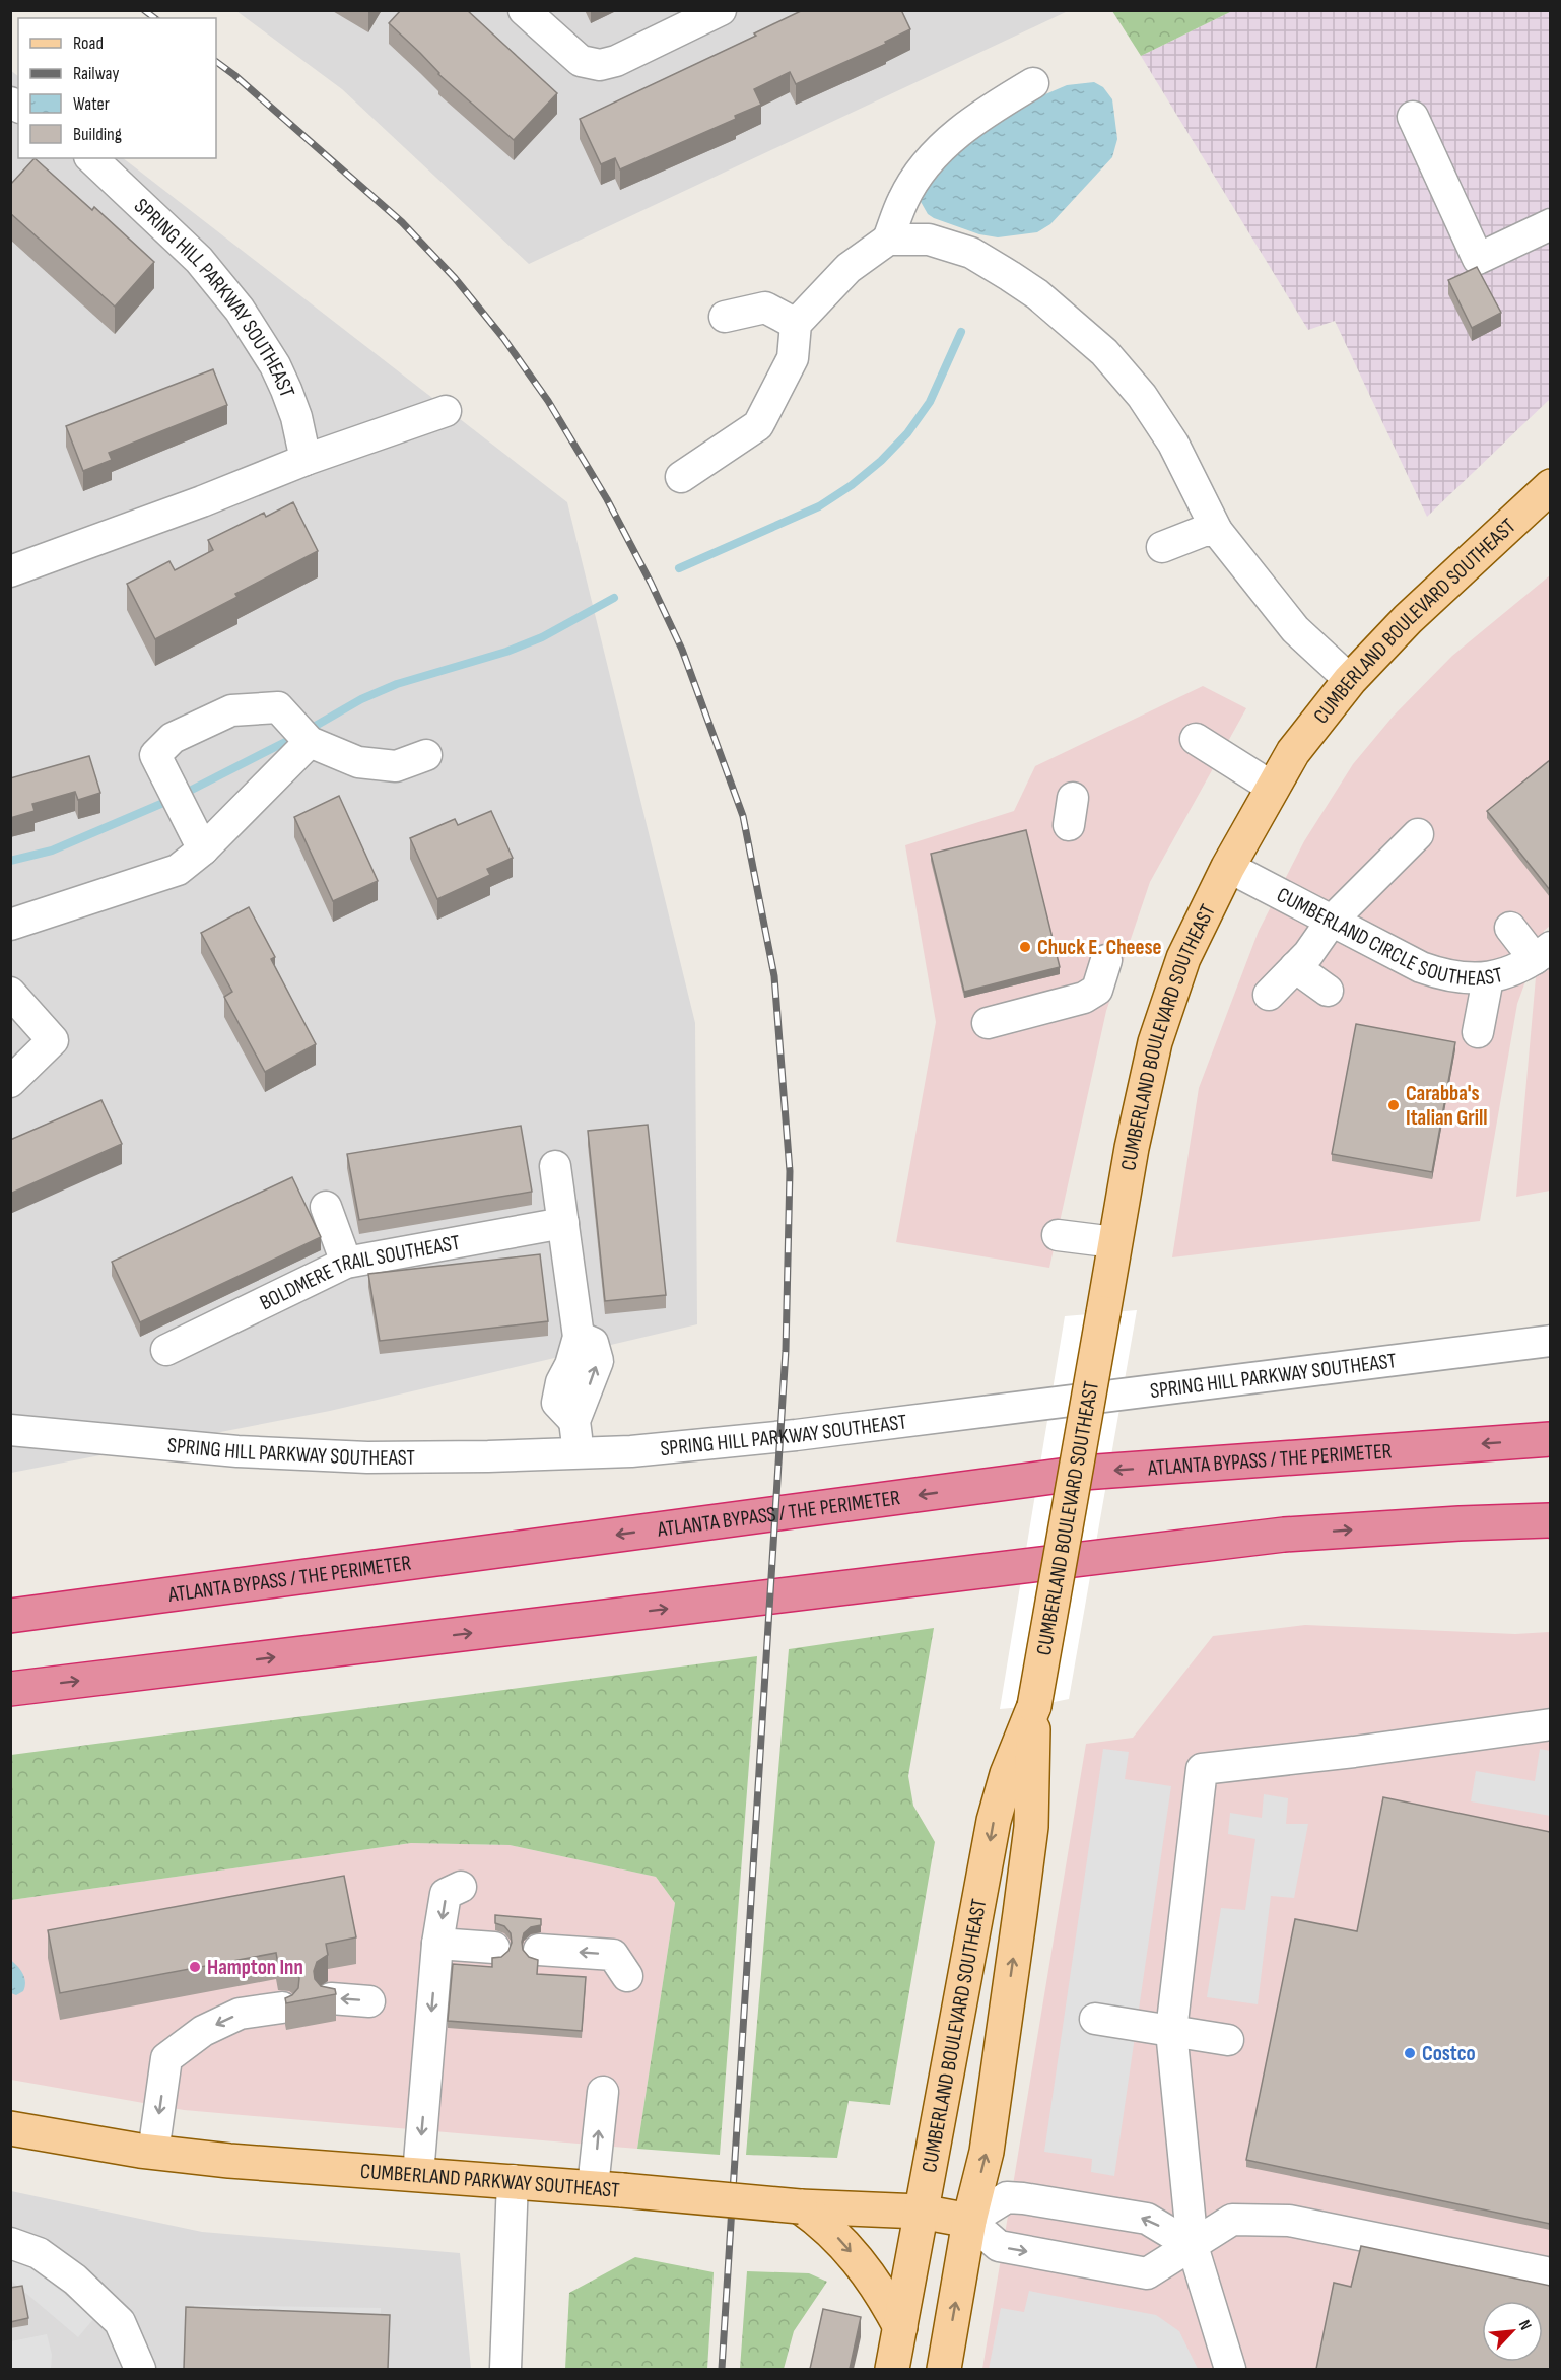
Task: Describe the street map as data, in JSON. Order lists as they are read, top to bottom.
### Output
{
  "streets": {
    "highway": ["ATLANTA BYPASS / THE PERIMETER"],
    "main road": ["CUMBERLAND BOULEVARD SOUTHEAST", "CUMBERLAND PARKWAY SOUTHEAST"],
    "street": ["SPRING HILL PARKWAY SOUTHEAST", "CUMBERLAND CIRCLE SOUTHEAST", "BOLDMERE TRAIL SOUTHEAST"]
  },
  "crossings": [
    ["CUMBERLAND BOULEVARD SOUTHEAST", "CUMBERLAND CIRCLE SOUTHEAST"],
    ["CUMBERLAND BOULEVARD SOUTHEAST", "CUMBERLAND PARKWAY SOUTHEAST"]
  ],
  "places": [
    "Chuck E. Cheese",
    "Carabba's Italian Grill",
    "Hampton Inn",
    "Costco"
  ],
  "legend": [
    "Road",
    "Railway",
    "Water",
    "Building"
  ],
  "north": "top right"
}
